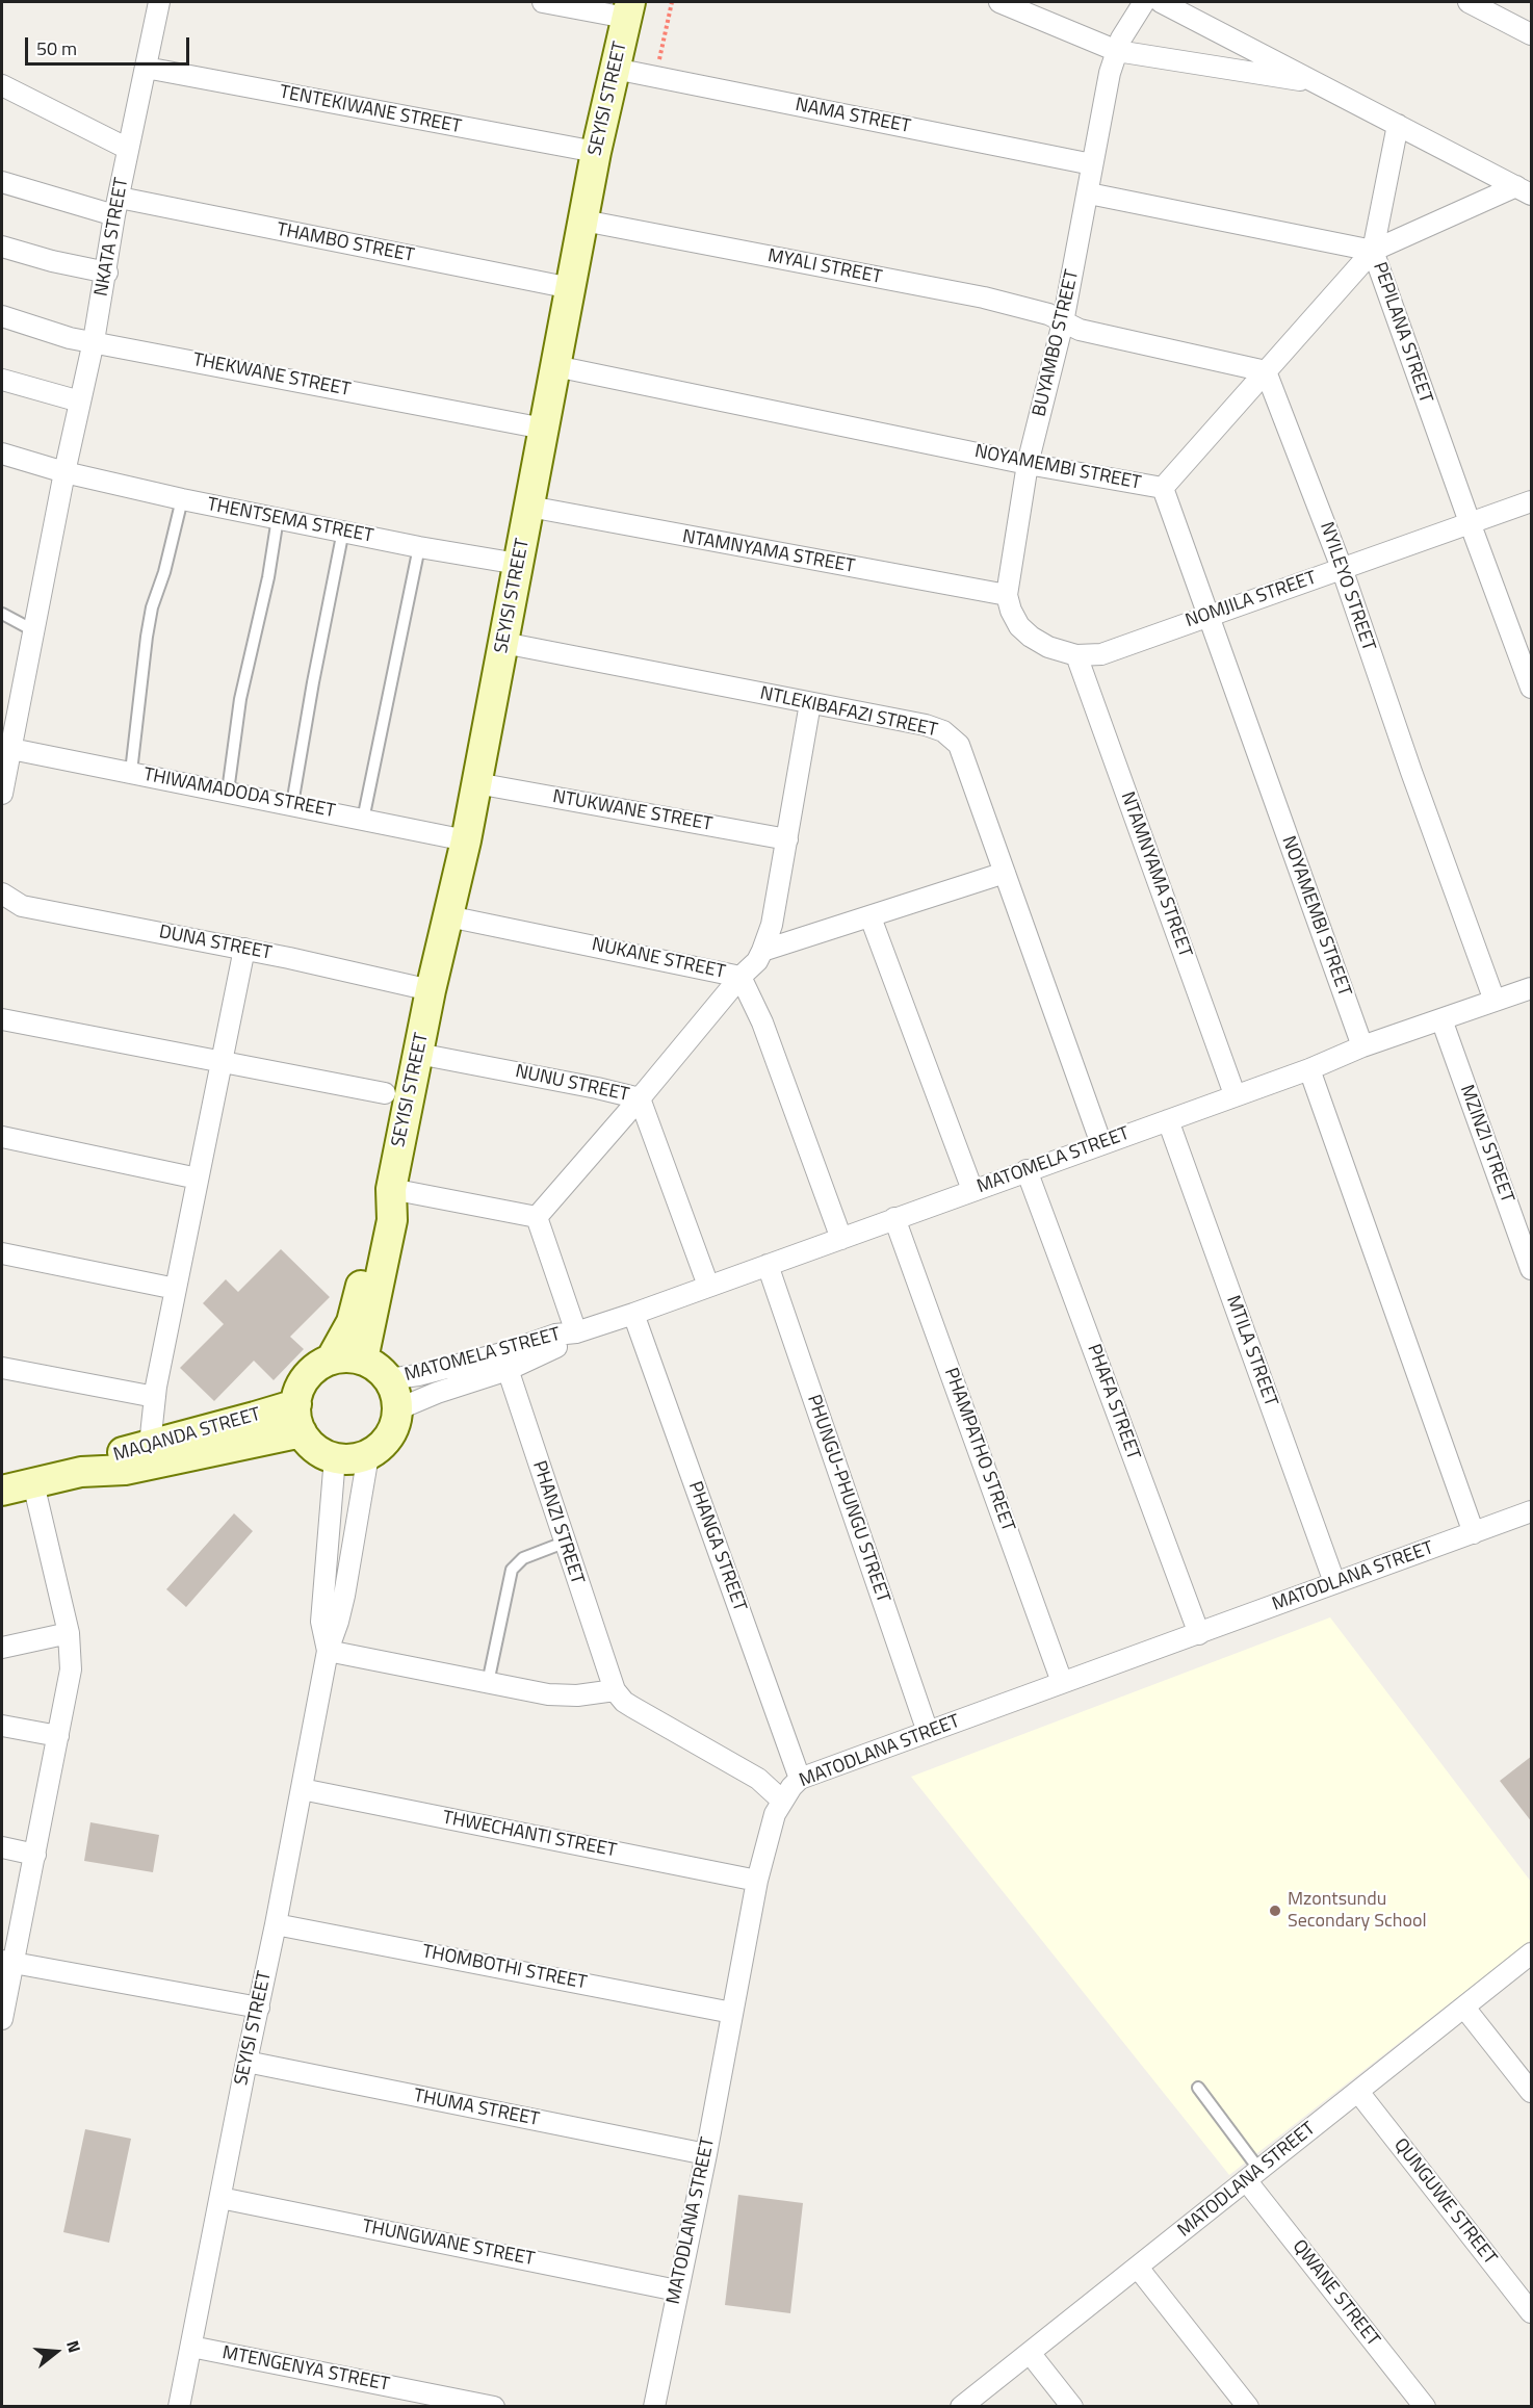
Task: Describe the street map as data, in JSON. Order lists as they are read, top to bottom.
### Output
{
  "streets": {
    "street": [
      "SEYISI STREET",
      "TENTEKIWANE STREET",
      "NAMA STREET",
      "NKATA STREET",
      "THAMBO STREET",
      "MYALI STREET",
      "PEPILANA STREET",
      "BUYAMBO STREET",
      "THEKWANE STREET",
      "NOYAMEMBI STREET",
      "THENTSEMA STREET",
      "NTAMNYAMA STREET",
      "NYILEYO STREET",
      "NOMJILA STREET",
      "NTLEKIBAFAZI STREET",
      "THIWAMADODA STREET",
      "NTUKWANE STREET",
      "DUNA STREET",
      "NUKANE STREET",
      "NUNU STREET",
      "MZINZI STREET",
      "MATOMELA STREET",
      "MTILA STREET",
      "PHAFA STREET",
      "MAQANDA STREET",
      "PHAMPATHO STREET",
      "PHUNGU-PHUNGU STREET",
      "PHANZI STREET",
      "PHANGA STREET",
      "MATODLANA STREET",
      "THWECHANTI STREET",
      "THOMBOTHI STREET",
      "THUMA STREET",
      "QUNGUWE STREET",
      "THUNGWANE STREET",
      "QWANE STREET",
      "MTENGENYA STREET"
    ]
  },
  "crossings": [
    ["SEYISI STREET", "TENTEKIWANE STREET"],
    ["SEYISI STREET", "NAMA STREET"],
    ["SEYISI STREET", "THAMBO STREET"],
    ["SEYISI STREET", "MYALI STREET"],
    ["SEYISI STREET", "THEKWANE STREET"],
    ["SEYISI STREET", "NOYAMEMBI STREET"],
    ["SEYISI STREET", "THENTSEMA STREET"],
    ["SEYISI STREET", "NTAMNYAMA STREET"],
    ["SEYISI STREET", "NTLEKIBAFAZI STREET"],
    ["SEYISI STREET", "THIWAMADODA STREET"],
    ["SEYISI STREET", "NTUKWANE STREET"],
    ["SEYISI STREET", "DUNA STREET"],
    ["SEYISI STREET", "NUKANE STREET"],
    ["SEYISI STREET", "NUNU STREET"],
    ["SEYISI STREET", "MATOMELA STREET"],
    ["SEYISI STREET", "MAQANDA STREET"],
    ["SEYISI STREET", "THWECHANTI STREET"],
    ["SEYISI STREET", "THOMBOTHI STREET"],
    ["SEYISI STREET", "THUMA STREET"],
    ["SEYISI STREET", "THUNGWANE STREET"],
    ["SEYISI STREET", "MTENGENYA STREET"],
    ["TENTEKIWANE STREET", "NKATA STREET"],
    ["NAMA STREET", "BUYAMBO STREET"],
    ["NKATA STREET", "THAMBO STREET"],
    ["NKATA STREET", "THEKWANE STREET"],
    ["NKATA STREET", "THENTSEMA STREET"],
    ["MYALI STREET", "BUYAMBO STREET"],
    ["PEPILANA STREET", "BUYAMBO STREET"],
    ["PEPILANA STREET", "NOMJILA STREET"],
    ["BUYAMBO STREET", "NOYAMEMBI STREET"],
    ["BUYAMBO STREET", "NTAMNYAMA STREET"],
    ["NOYAMEMBI STREET", "NOMJILA STREET"],
    ["NOYAMEMBI STREET", "MATOMELA STREET"],
    ["NTAMNYAMA STREET", "NOMJILA STREET"],
    ["NTAMNYAMA STREET", "MATOMELA STREET"],
    ["NYILEYO STREET", "NOMJILA STREET"],
    ["NYILEYO STREET", "MATOMELA STREET"],
    ["NTLEKIBAFAZI STREET", "MATOMELA STREET"],
    ["NUKANE STREET", "MATOMELA STREET"],
    ["NUNU STREET", "MATOMELA STREET"],
    ["MZINZI STREET", "MATOMELA STREET"],
    ["MATOMELA STREET", "MTILA STREET"],
    ["MATOMELA STREET", "PHAFA STREET"],
    ["MATOMELA STREET", "MAQANDA STREET"],
    ["MATOMELA STREET", "PHAMPATHO STREET"],
    ["MATOMELA STREET", "PHUNGU-PHUNGU STREET"],
    ["MATOMELA STREET", "PHANZI STREET"],
    ["MATOMELA STREET", "PHANGA STREET"],
    ["MTILA STREET", "MATODLANA STREET"],
    ["PHAFA STREET", "MATODLANA STREET"],
    ["PHAMPATHO STREET", "MATODLANA STREET"],
    ["PHUNGU-PHUNGU STREET", "MATODLANA STREET"],
    ["PHANGA STREET", "MATODLANA STREET"],
    ["MATODLANA STREET", "THWECHANTI STREET"],
    ["MATODLANA STREET", "THOMBOTHI STREET"],
    ["MATODLANA STREET", "THUMA STREET"],
    ["MATODLANA STREET", "QUNGUWE STREET"],
    ["MATODLANA STREET", "THUNGWANE STREET"],
    ["MATODLANA STREET", "QWANE STREET"]
  ],
  "places": ["Mzontsundu Secondary School"],
  "scale_bar": "50 m",
  "north": "right"
}
